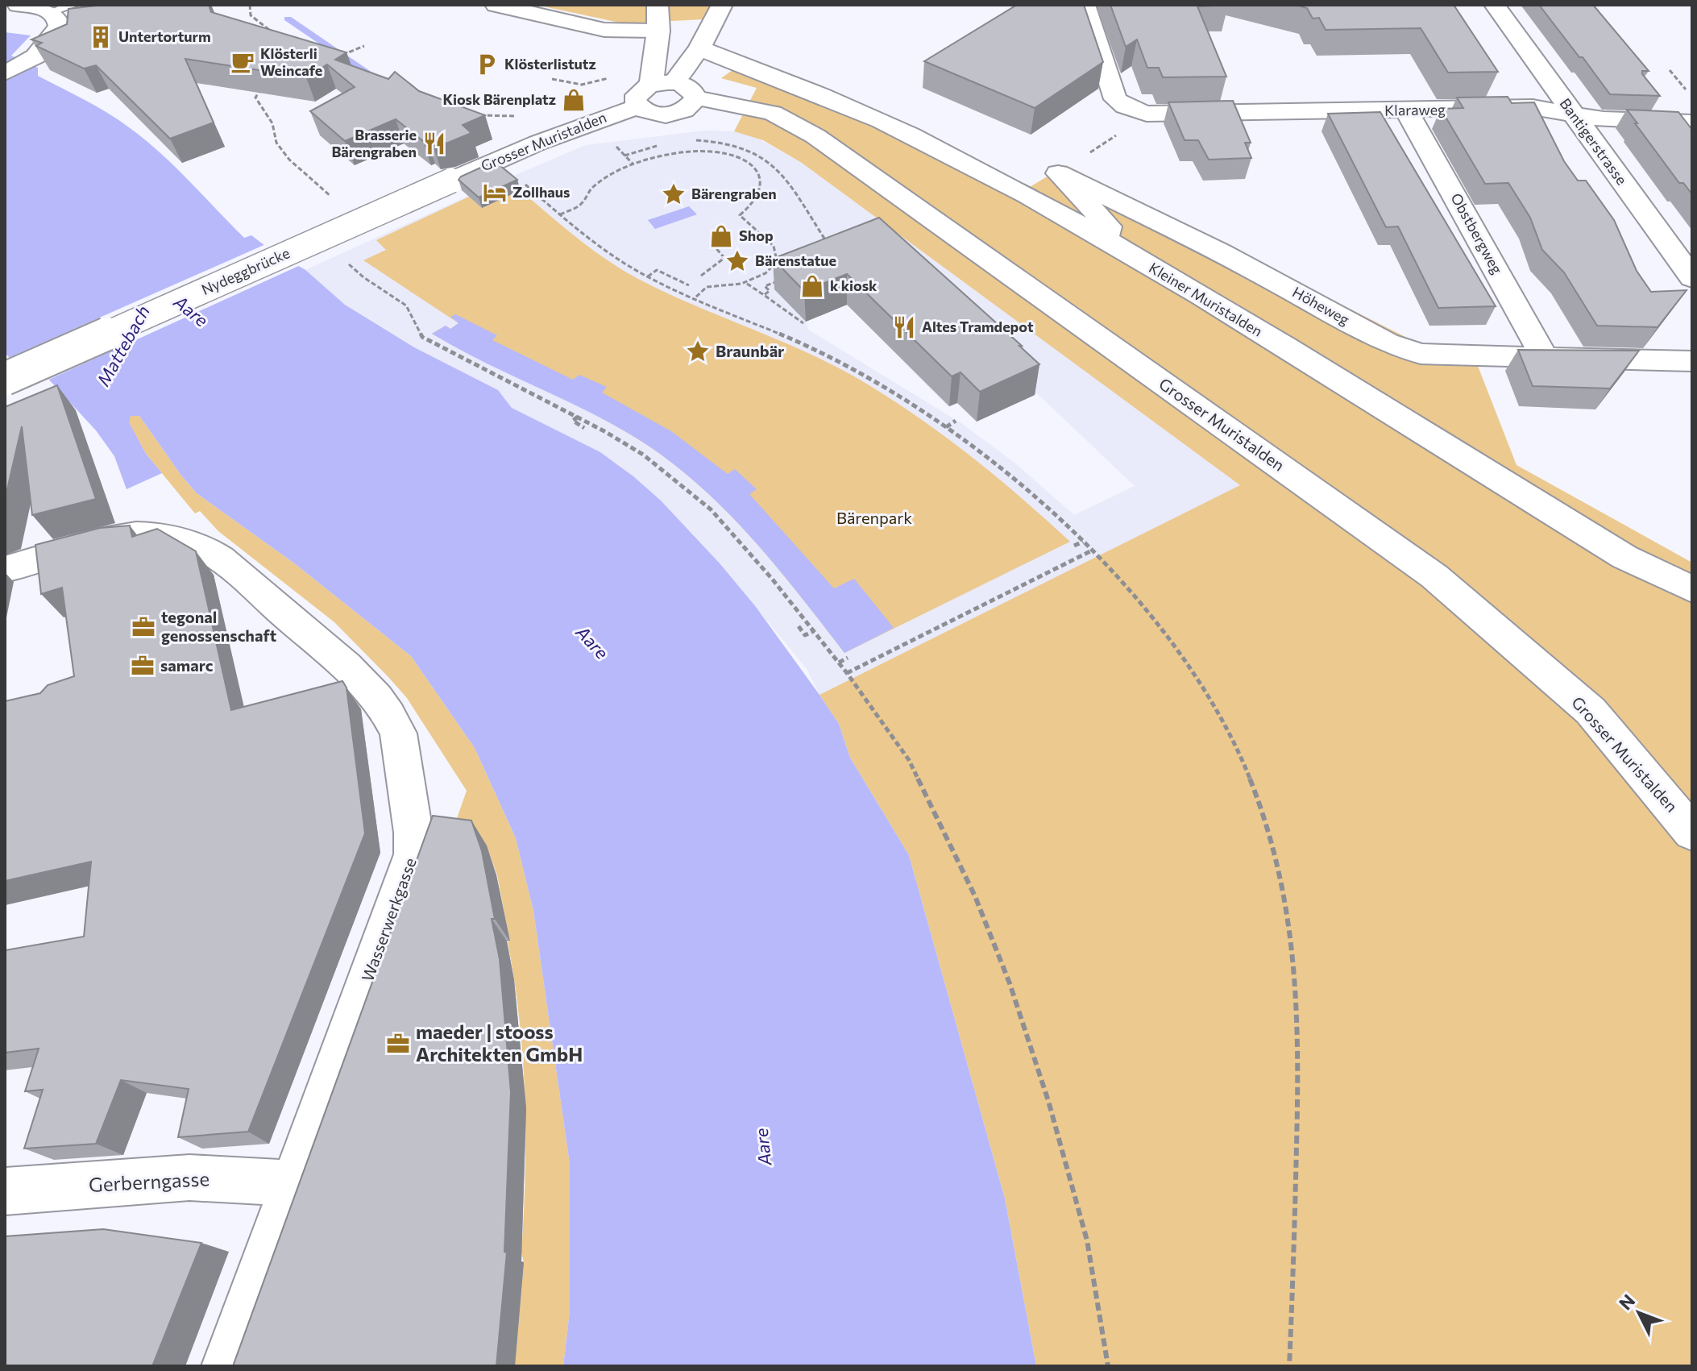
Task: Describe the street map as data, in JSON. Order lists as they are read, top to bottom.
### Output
{
  "streets": {
    "street": [
      "Klaraweg",
      "Grosser Muristalden",
      "Bantigerstrasse",
      "Obstbergweg",
      "Nydeggbrücke",
      "Kleiner Muristalden",
      "Höheweg",
      "Wasserwerkgasse",
      "Gerberngasse"
    ]
  },
  "crossings": [
    ["Klaraweg", "Bantigerstrasse"],
    ["Klaraweg", "Obstbergweg"],
    ["Grosser Muristalden", "Nydeggbrücke"],
    ["Obstbergweg", "Höheweg"],
    ["Kleiner Muristalden", "Höheweg"],
    ["Wasserwerkgasse", "Gerberngasse"]
  ],
  "water": ["Aare", "Mattebach"],
  "parks": ["Bärenpark"],
  "places": {
    "building": ["Untertorturm"],
    "cafe": ["Klösterli Weincafe"],
    "parking": ["Klösterlistutz"],
    "shop": ["Kiosk Bärenplatz", "Shop", "k kiosk"],
    "restaurant": ["Brasserie Bärengraben", "Altes Tramdepot"],
    "hotel": ["Zollhaus"],
    "place": ["Bärengraben", "Bärenstatue", "Braunbär"],
    "office": ["tegonal genossenschaft", "samarc", "maeder | stooss Architekten GmbH"]
  },
  "north": "top left"
}
